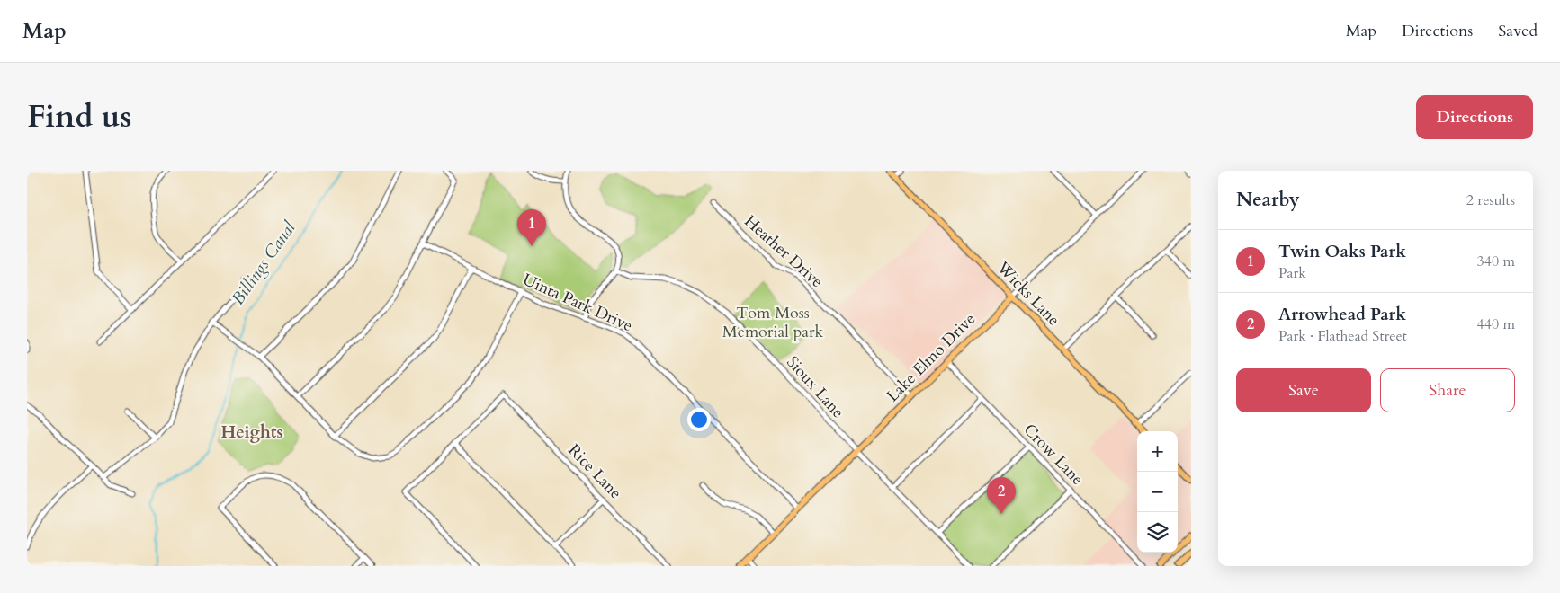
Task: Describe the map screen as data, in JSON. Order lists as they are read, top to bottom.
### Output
{
  "streets": {
    "main road": ["Wicks Lane", "Lake Elmo Drive"],
    "street": [
      "Heather Drive",
      "Uinta Park Drive",
      "Sioux Lane",
      "Crow Lane",
      "Rice Lane"
    ]
  },
  "crossings": [
    ["Heather Drive", "Lake Elmo Drive"],
    ["Wicks Lane", "Lake Elmo Drive"],
    ["Uinta Park Drive", "Lake Elmo Drive"],
    ["Lake Elmo Drive", "Sioux Lane"],
    ["Lake Elmo Drive", "Crow Lane"]
  ],
  "districts": ["Heights"],
  "water": ["Billings Canal"],
  "parks": ["Tom Moss Memorial park"],
  "page": {
    "header": "Map",
    "nav": ["Map", "Directions", "Saved"],
    "title": "Find us",
    "buttons": [
      "Directions",
      ["Save", "Share"]
    ],
    "heading": ["Nearby", "2 results"],
    "pins": ["1", "2"],
    "list": [
      {
        "mark": "1",
        "name": "Twin Oaks Park",
        "note": "Park",
        "value": "340 m"
      },
      {
        "mark": "2",
        "name": "Arrowhead Park",
        "note": "Park · Flathead Street",
        "value": "440 m"
      }
    ],
    "map_buttons": ["+", "−"]
  }
}
